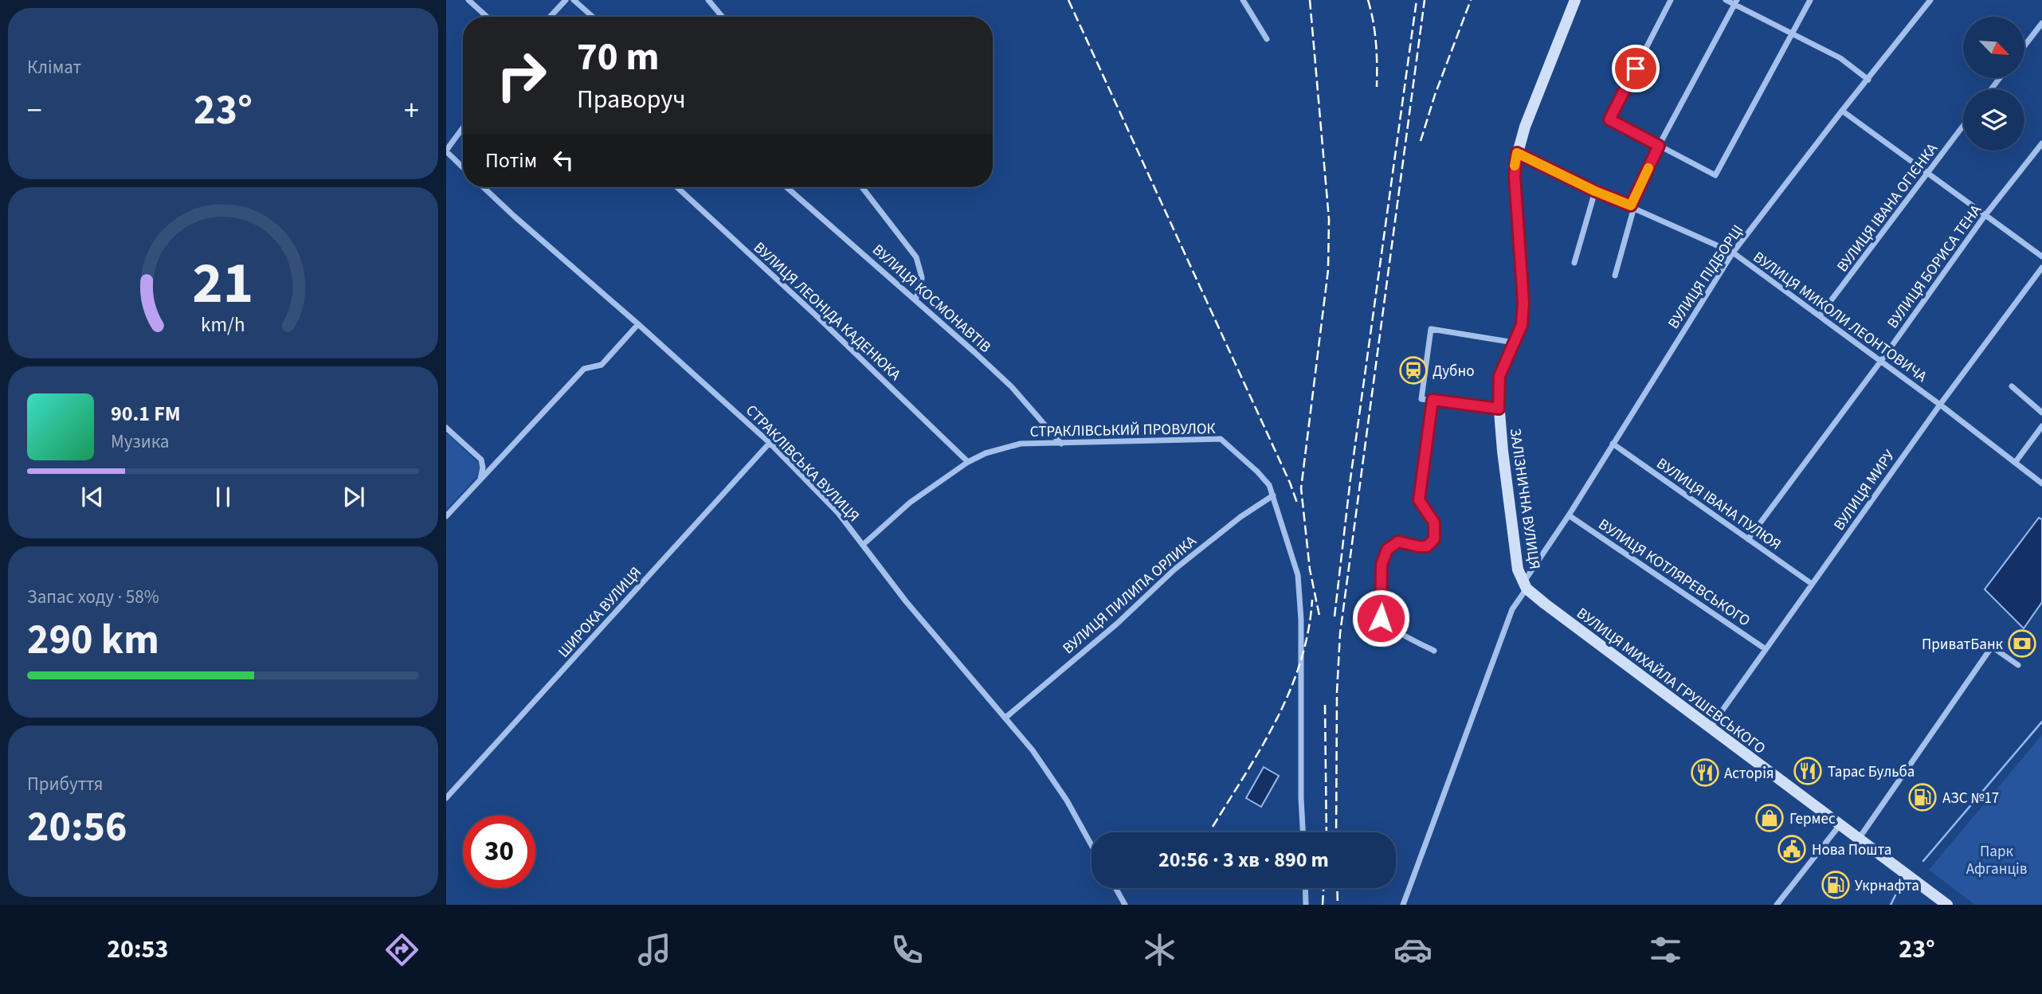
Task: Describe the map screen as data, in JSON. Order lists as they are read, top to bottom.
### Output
{
  "streets": {
    "main road": ["ЗАЛІЗНИЧНА ВУЛИЦЯ", "ВУЛИЦЯ МИХАЙЛА ГРУШЕВСЬКОГО"],
    "street": [
      "ВУЛИЦЯ ІВАНА ОГІЄНКА",
      "ВУЛИЦЯ БОРИСА ТЕНА",
      "ВУЛИЦЯ ПІДБОРЦІ",
      "ВУЛИЦЯ КОСМОНАВТІВ",
      "ВУЛИЦЯ ЛЕОНІДА КАДЕНЮКА",
      "ВУЛИЦЯ МИКОЛИ ЛЕОНТОВИЧА",
      "СТРАКЛІВСЬКИЙ ПРОВУЛОК",
      "СТРАКЛІВСЬКА ВУЛИЦЯ",
      "ВУЛИЦЯ МИРУ",
      "ВУЛИЦЯ ІВАНА ПУЛЮЯ",
      "ВУЛИЦЯ КОТЛЯРЕВСЬКОГО",
      "ВУЛИЦЯ ПИЛИПА ОРЛИКА",
      "ШИРОКА ВУЛИЦЯ"
    ]
  },
  "crossings": [
    ["ВУЛИЦЯ ІВАНА ОГІЄНКА", "ВУЛИЦЯ МИКОЛИ ЛЕОНТОВИЧА"],
    ["ВУЛИЦЯ БОРИСА ТЕНА", "ВУЛИЦЯ МИКОЛИ ЛЕОНТОВИЧА"],
    ["ВУЛИЦЯ БОРИСА ТЕНА", "ВУЛИЦЯ ІВАНА ПУЛЮЯ"],
    ["ВУЛИЦЯ ПІДБОРЦІ", "ВУЛИЦЯ МИКОЛИ ЛЕОНТОВИЧА"],
    ["ВУЛИЦЯ ПІДБОРЦІ", "ЗАЛІЗНИЧНА ВУЛИЦЯ"],
    ["ВУЛИЦЯ ПІДБОРЦІ", "ВУЛИЦЯ ІВАНА ПУЛЮЯ"],
    ["ВУЛИЦЯ ПІДБОРЦІ", "ВУЛИЦЯ КОТЛЯРЕВСЬКОГО"],
    ["ВУЛИЦЯ ПІДБОРЦІ", "ВУЛИЦЯ МИХАЙЛА ГРУШЕВСЬКОГО"],
    ["ВУЛИЦЯ КОСМОНАВТІВ", "СТРАКЛІВСЬКИЙ ПРОВУЛОК"],
    ["ВУЛИЦЯ ЛЕОНІДА КАДЕНЮКА", "СТРАКЛІВСЬКИЙ ПРОВУЛОК"],
    ["ВУЛИЦЯ МИКОЛИ ЛЕОНТОВИЧА", "ВУЛИЦЯ МИРУ"],
    ["ВУЛИЦЯ МИКОЛИ ЛЕОНТОВИЧА", "ЗАЛІЗНИЧНА ВУЛИЦЯ"],
    ["СТРАКЛІВСЬКИЙ ПРОВУЛОК", "СТРАКЛІВСЬКА ВУЛИЦЯ"],
    ["СТРАКЛІВСЬКИЙ ПРОВУЛОК", "ВУЛИЦЯ ПИЛИПА ОРЛИКА"],
    ["СТРАКЛІВСЬКА ВУЛИЦЯ", "ВУЛИЦЯ ПИЛИПА ОРЛИКА"],
    ["СТРАКЛІВСЬКА ВУЛИЦЯ", "ШИРОКА ВУЛИЦЯ"],
    ["ВУЛИЦЯ МИРУ", "ВУЛИЦЯ ІВАНА ПУЛЮЯ"],
    ["ВУЛИЦЯ МИРУ", "ВУЛИЦЯ КОТЛЯРЕВСЬКОГО"],
    ["ВУЛИЦЯ МИРУ", "ВУЛИЦЯ МИХАЙЛА ГРУШЕВСЬКОГО"],
    ["ЗАЛІЗНИЧНА ВУЛИЦЯ", "ВУЛИЦЯ МИХАЙЛА ГРУШЕВСЬКОГО"]
  ],
  "parks": ["Парк Афганців"],
  "places": {
    "station": ["Дубно"],
    "bank": ["ПриватБанк"],
    "restaurant": ["Тарас Бульба", "Асторія"],
    "fuel station": ["АЗС №17", "Укрнафта"],
    "shop": ["Гермес"],
    "public building": ["Нова Пошта"]
  },
  "north": "bottom right",
  "page": {
    "tile": [
      "Клімат",
      ["Запас ходу · 58%", "290 km"],
      ["Прибуття", "20:56"]
    ],
    "turn": ["70 m", "Праворуч"],
    "heat": ["−", "23°", "+"],
    "then": "Потім",
    "song": ["90.1 FM", "Музика"],
    "limit": "30",
    "trip": "20:56 · 3 хв · 890 m",
    "tabs": ["20:53", "23°"],
    "gauge": ["21", "km/h"]
  }
}
